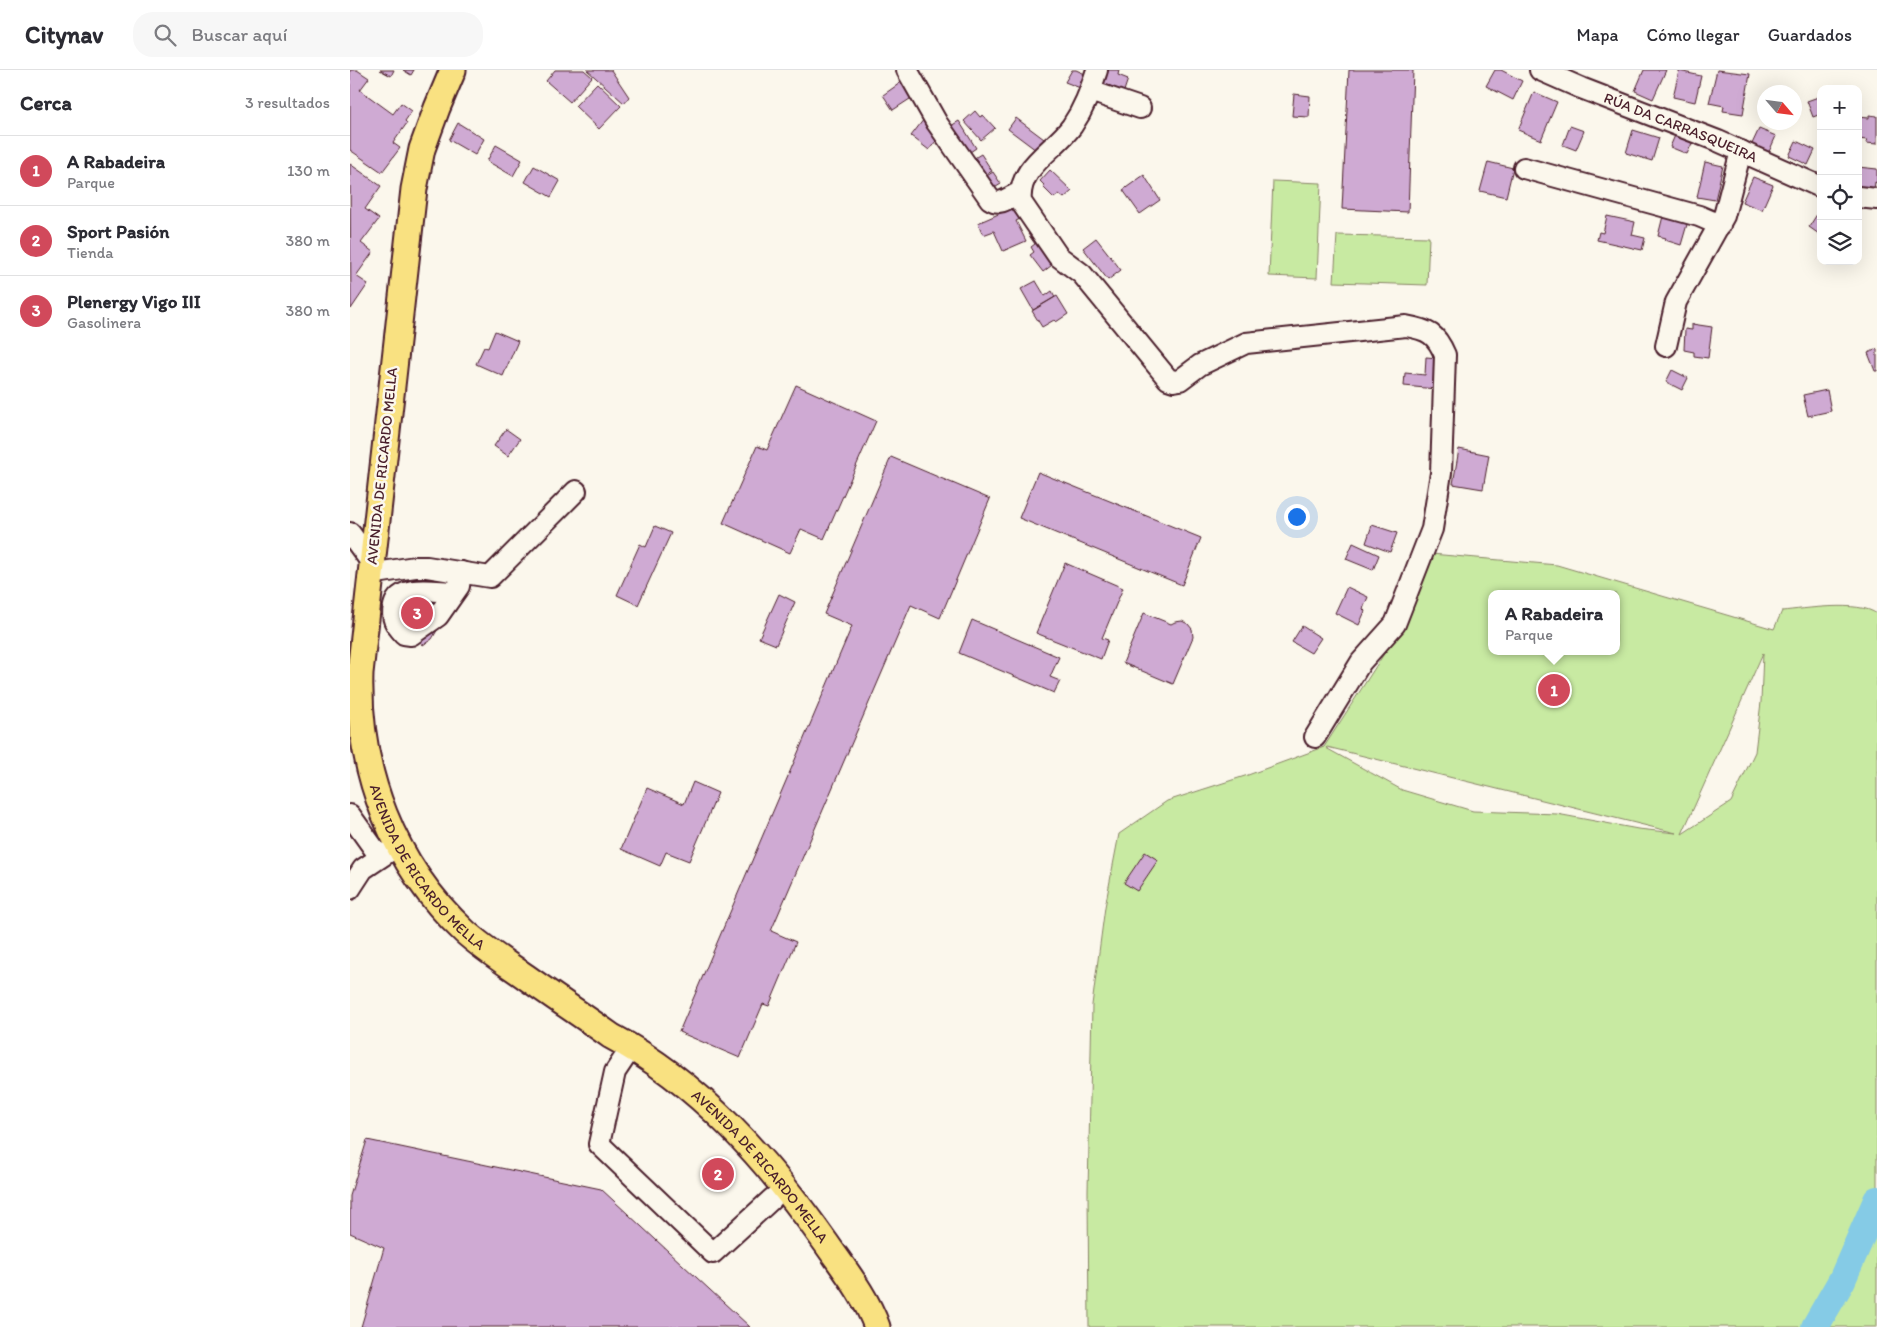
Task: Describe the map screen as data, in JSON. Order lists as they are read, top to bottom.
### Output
{
  "streets": {
    "main road": ["AVENIDA DE RICARDO MELLA"],
    "street": ["RÚA DA CARRASQUEIRA"]
  },
  "north": "bottom right",
  "page": {
    "header": "Citynav",
    "search": "Buscar aquí",
    "nav": ["Mapa", "Cómo llegar", "Guardados"],
    "heading": ["Cerca", "3 resultados"],
    "map_buttons": ["+", "−"],
    "list": [
      {
        "mark": "1",
        "name": "A Rabadeira",
        "note": "Parque",
        "value": "130 m"
      },
      {
        "mark": "2",
        "name": "Sport Pasión",
        "note": "Tienda",
        "value": "380 m"
      },
      {
        "mark": "3",
        "name": "Plenergy Vigo III",
        "note": "Gasolinera",
        "value": "380 m"
      }
    ],
    "popup": ["A Rabadeira", "Parque"],
    "pins": ["3", "1", "2"]
  }
}
